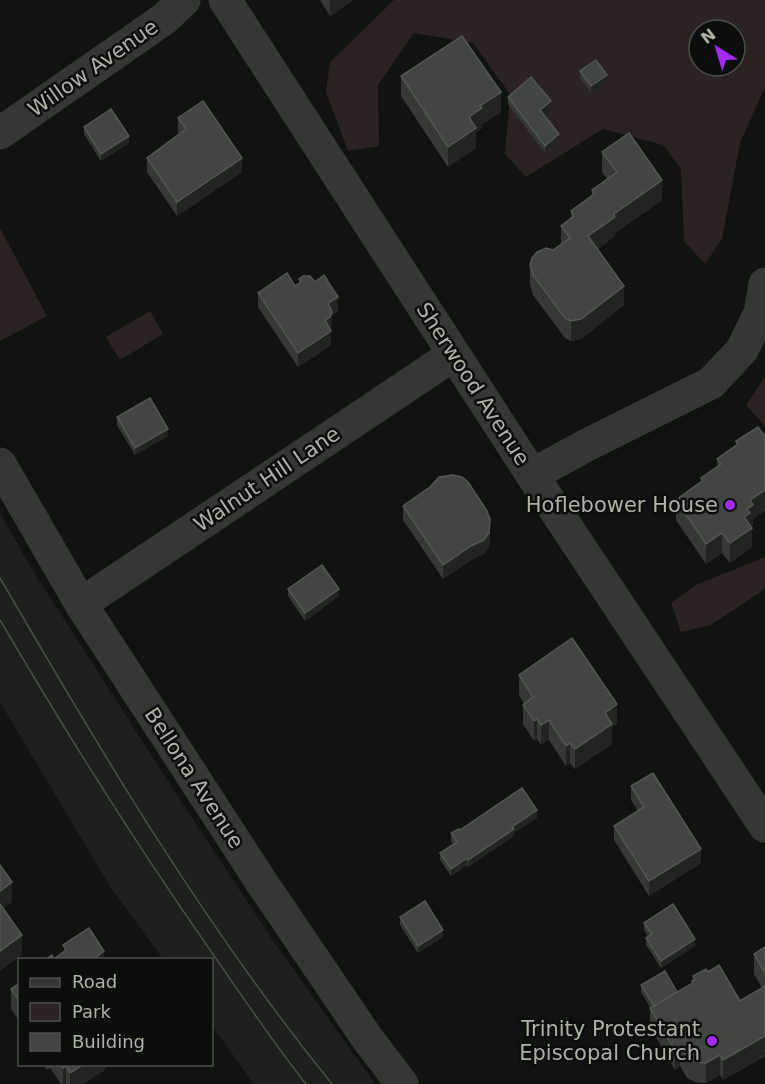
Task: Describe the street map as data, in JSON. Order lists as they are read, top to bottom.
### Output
{
  "streets": {
    "street": [
      "Willow Avenue",
      "Sherwood Avenue",
      "Walnut Hill Lane",
      "Bellona Avenue"
    ]
  },
  "crossings": [
    ["Sherwood Avenue", "Walnut Hill Lane"],
    ["Walnut Hill Lane", "Bellona Avenue"]
  ],
  "places": ["Hoflebower House", "Trinity Protestant Episcopal Church"],
  "legend": ["Road", "Park", "Building"],
  "north": "top left"
}
